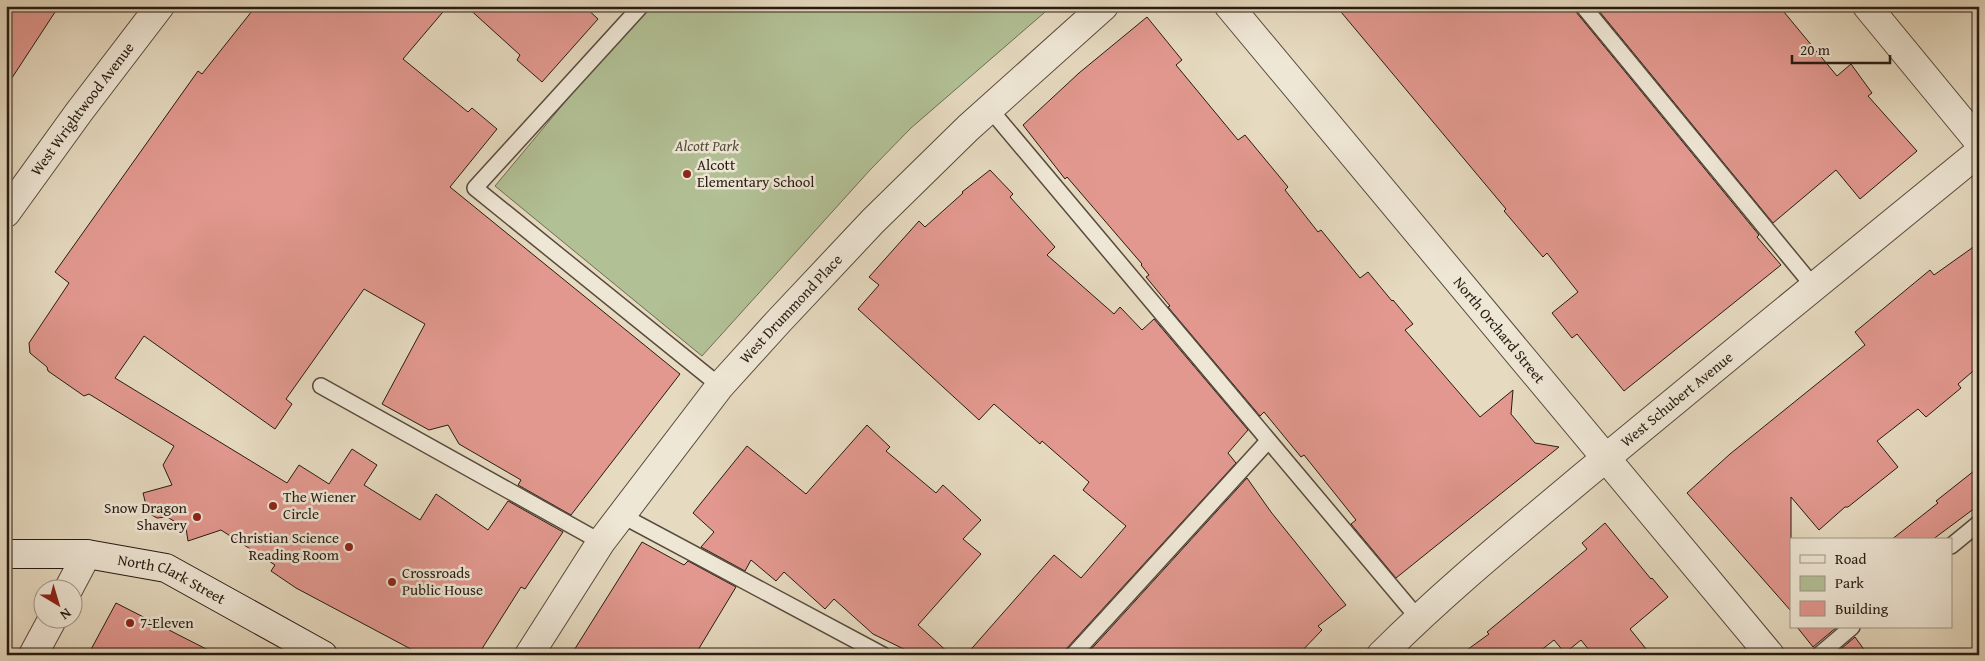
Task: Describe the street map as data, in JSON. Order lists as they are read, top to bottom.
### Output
{
  "streets": {
    "street": [
      "West Wrightwood Avenue",
      "West Drummond Place",
      "North Orchard Street",
      "West Schubert Avenue",
      "North Clark Street"
    ]
  },
  "crossings": [
    ["North Orchard Street", "West Schubert Avenue"]
  ],
  "parks": ["Alcott Park"],
  "places": [
    "Alcott Elementary School",
    "The Wiener Circle",
    "Snow Dragon Shavery",
    "Christian Science Reading Room",
    "Crossroads Public House",
    "7-Eleven"
  ],
  "legend": ["Road", "Park", "Building"],
  "scale_bar": "20 m",
  "north": "bottom right"
}
